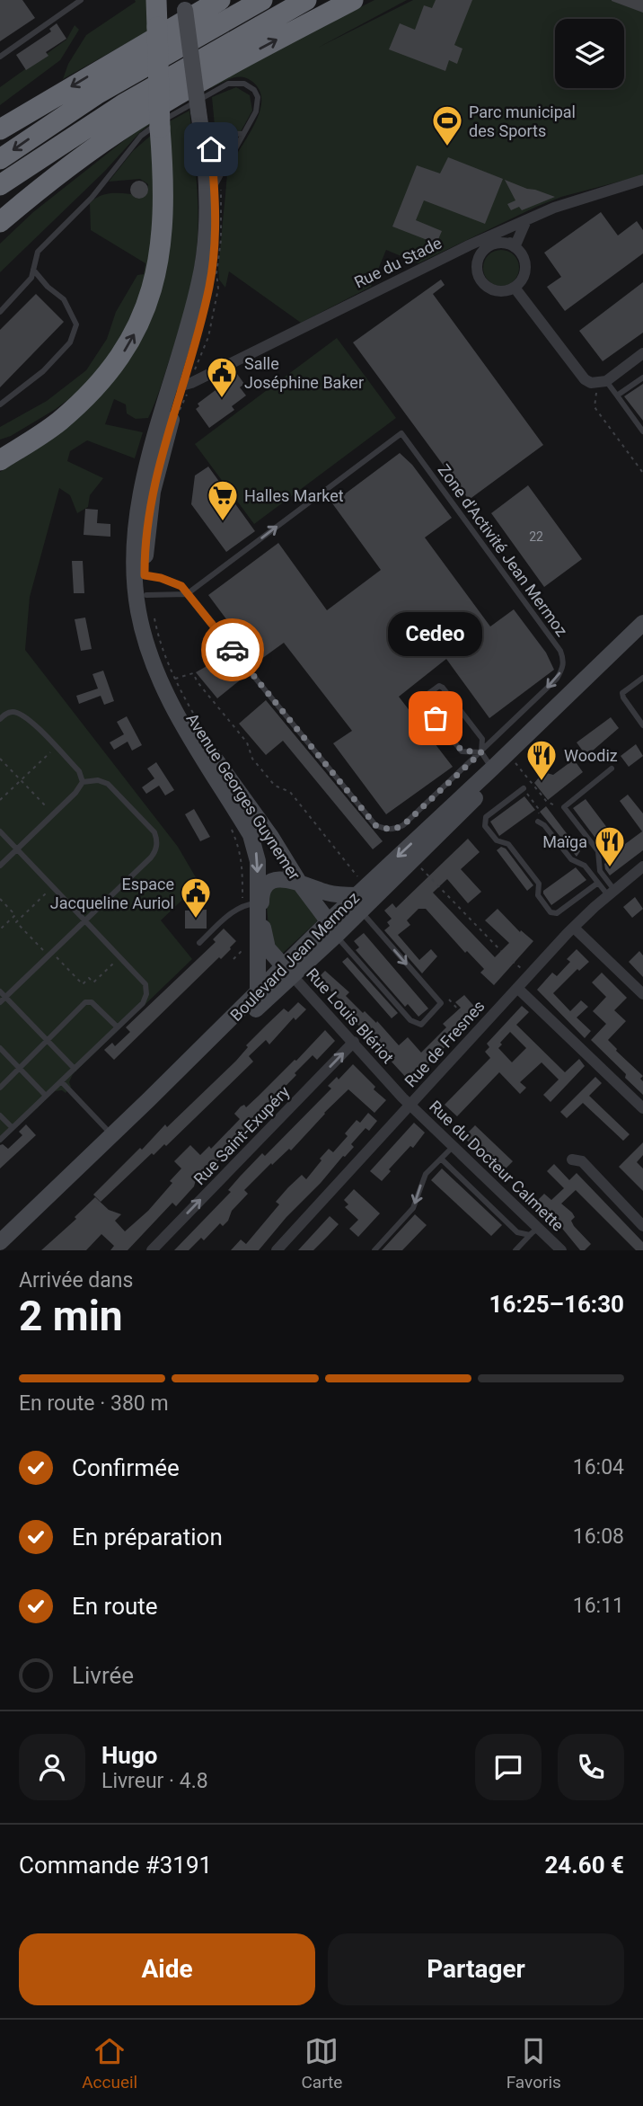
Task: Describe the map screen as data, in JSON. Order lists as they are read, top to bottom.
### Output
{
  "streets": {
    "main road": ["Avenue Georges Guynemer", "Boulevard Jean Mermoz"],
    "street": [
      "Rue du Stade",
      "Rue Louis Blériot",
      "Rue de Fresnes",
      "Rue Saint-Exupéry",
      "Rue du Docteur Calmette"
    ],
    "lane": ["Zone d'Activité Jean Mermoz"]
  },
  "crossings": [
    ["Rue du Stade", "Avenue Georges Guynemer"],
    ["Zone d'Activité Jean Mermoz", "Avenue Georges Guynemer"],
    ["Avenue Georges Guynemer", "Boulevard Jean Mermoz"],
    ["Boulevard Jean Mermoz", "Rue Louis Blériot"],
    ["Rue Louis Blériot", "Rue de Fresnes"],
    ["Rue Louis Blériot", "Rue Saint-Exupéry"],
    ["Rue Louis Blériot", "Rue du Docteur Calmette"],
    ["Rue de Fresnes", "Rue du Docteur Calmette"]
  ],
  "one_way": ["Rue Saint-Exupéry"],
  "places": {
    "sports": ["Parc municipal des Sports"],
    "public building": ["Salle Joséphine Baker", "Espace Jacqueline Auriol"],
    "supermarket": ["Halles Market"],
    "other": ["Cedeo"],
    "restaurant": ["Woodiz", "Maïga"]
  },
  "house_numbers": ["22"],
  "page": {
    "bubble": "Cedeo",
    "heading": ["2 min", "Arrivée dans", "16:25–16:30"],
    "panel": [
      "Hugo",
      "Livreur · 4.8",
      "Commande #3191",
      "24.60 €"
    ],
    "bar": "En route · 380 m",
    "list": [
      ["Confirmée", "16:04"],
      ["En préparation", "16:08"],
      ["En route", "16:11"],
      "Livrée"
    ],
    "buttons": ["Aide", "Partager"],
    "tabs": ["Accueil", "Carte", "Favoris"]
  }
}
